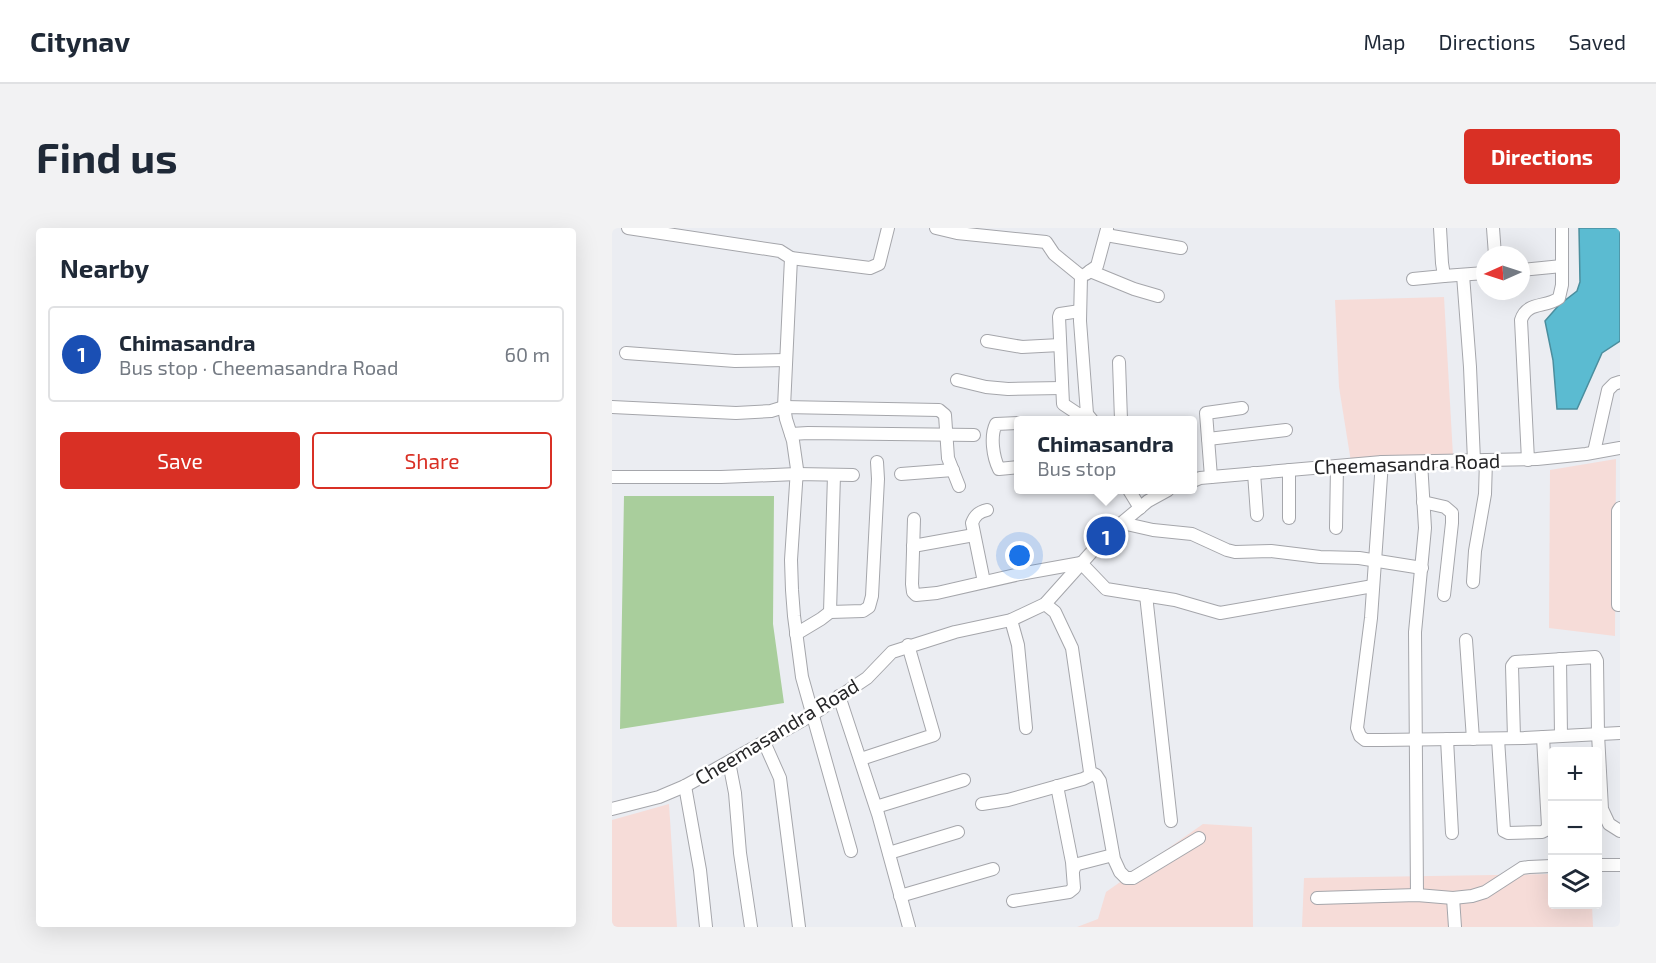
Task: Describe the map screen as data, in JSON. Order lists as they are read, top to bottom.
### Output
{
  "streets": {
    "street": ["Cheemasandra Road"]
  },
  "north": "left",
  "page": {
    "header": "Citynav",
    "nav": ["Map", "Directions", "Saved"],
    "buttons": [
      "Directions",
      ["Save", "Share"]
    ],
    "title": "Find us",
    "heading": "Nearby",
    "list": [
      {
        "mark": "1",
        "name": "Chimasandra",
        "note": "Bus stop · Cheemasandra Road",
        "value": "60 m"
      }
    ],
    "popup": ["Chimasandra", "Bus stop"],
    "pins": "1",
    "map_buttons": ["+", "−"]
  }
}
